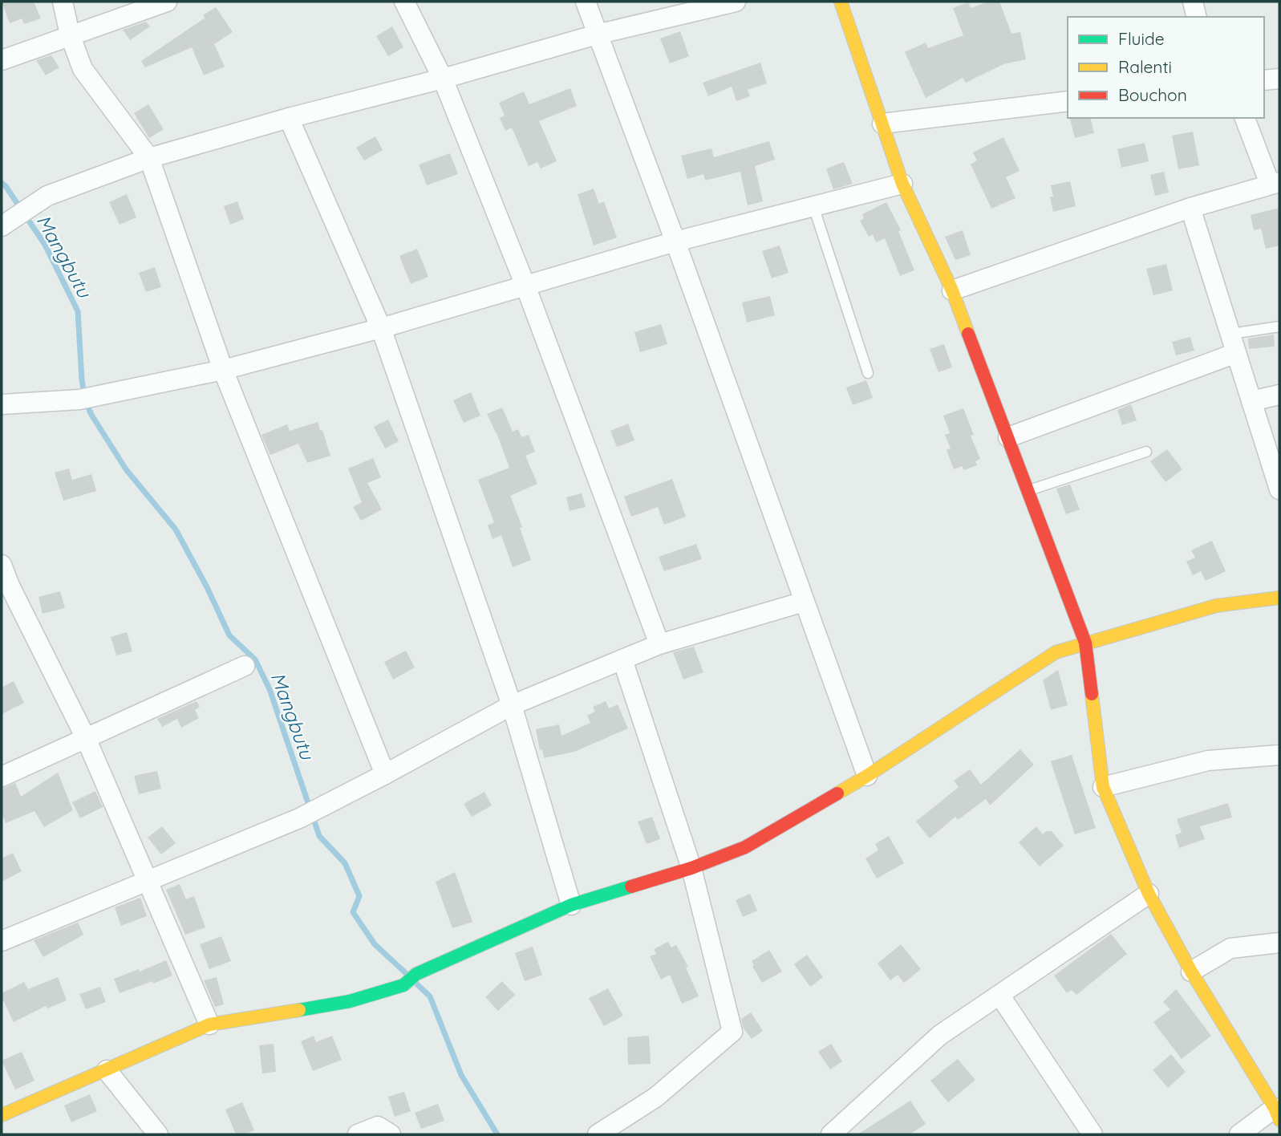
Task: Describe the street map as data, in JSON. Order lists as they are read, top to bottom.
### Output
{
  "water": ["Mangbutu"],
  "legend": ["Fluide", "Ralenti", "Bouchon"]
}
